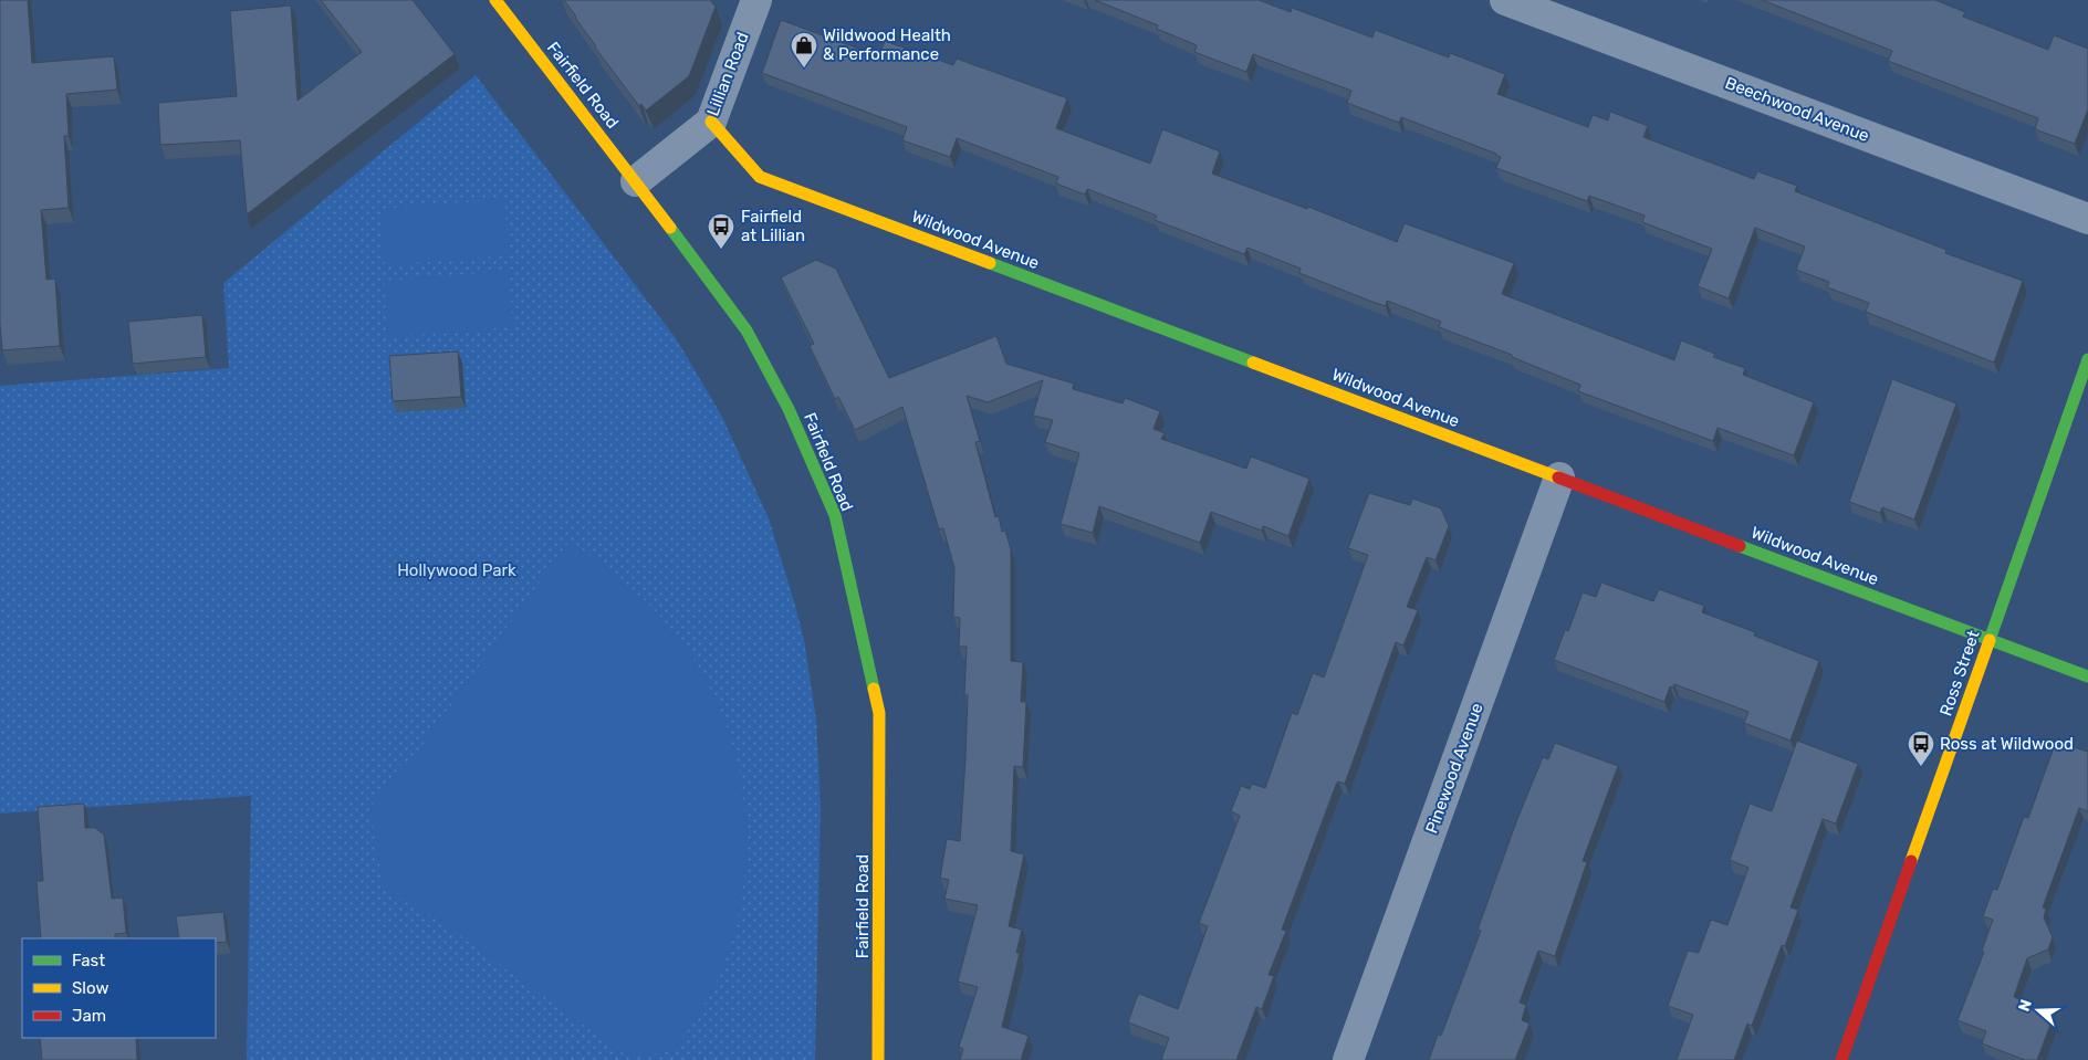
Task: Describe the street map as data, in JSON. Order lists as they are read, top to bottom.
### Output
{
  "streets": {
    "street": [
      "Lillian Road",
      "Fairfield Road",
      "Beechwood Avenue",
      "Wildwood Avenue",
      "Ross Street",
      "Pinewood Avenue"
    ]
  },
  "crossings": [
    ["Lillian Road", "Fairfield Road"],
    ["Lillian Road", "Wildwood Avenue"],
    ["Wildwood Avenue", "Ross Street"],
    ["Wildwood Avenue", "Pinewood Avenue"]
  ],
  "parks": ["Hollywood Park"],
  "places": {
    "shop": ["Wildwood Health & Performance"],
    "bus stop": ["Fairfield at Lillian", "Ross at Wildwood"]
  },
  "legend": ["Fast", "Slow", "Jam"],
  "north": "left"
}
